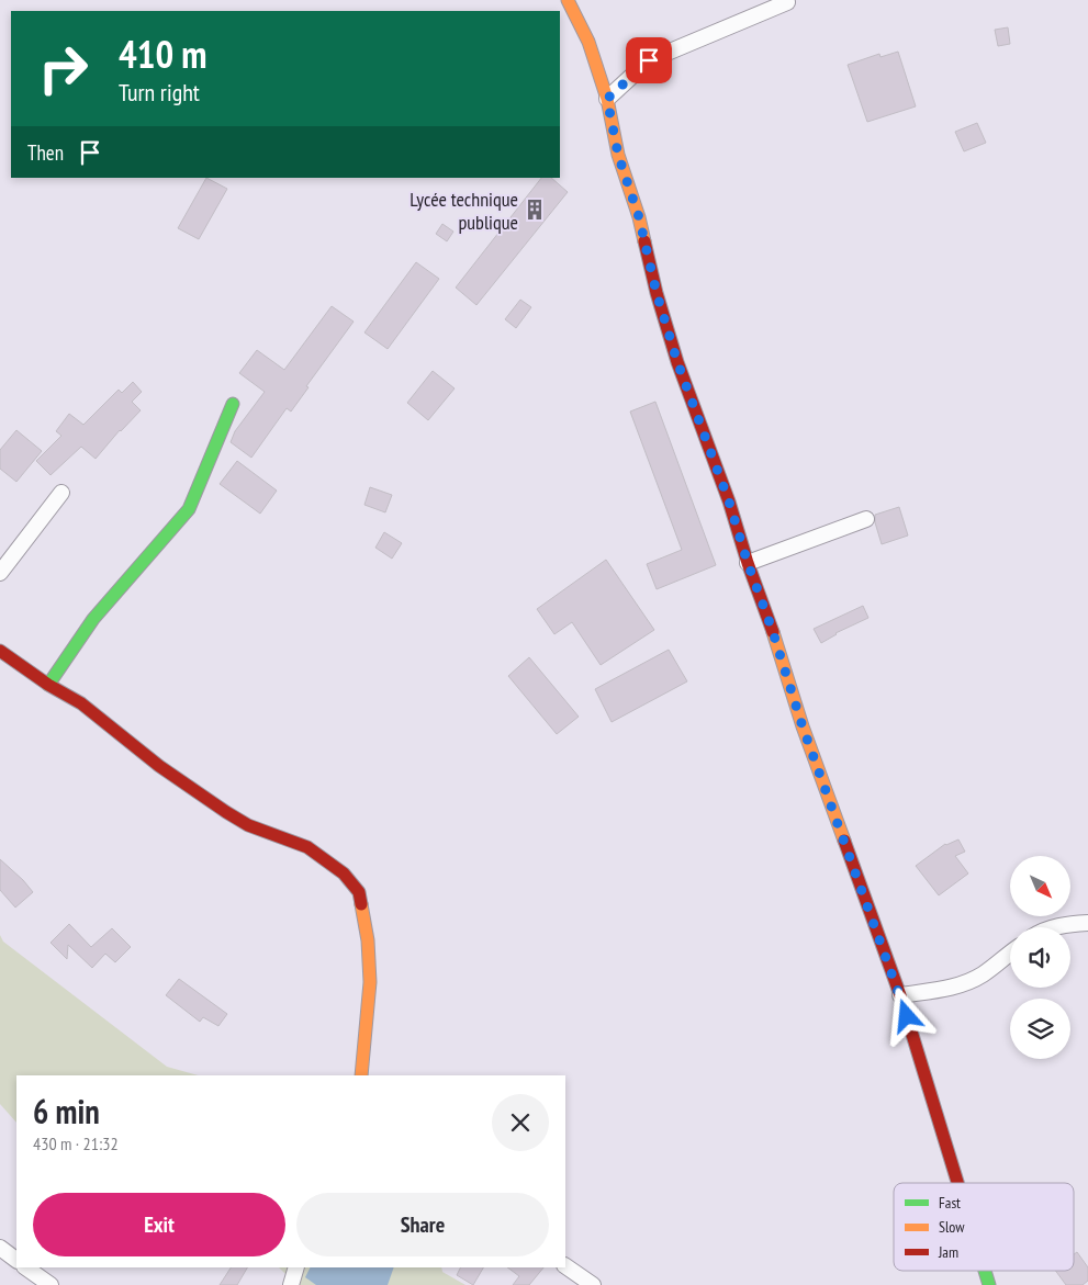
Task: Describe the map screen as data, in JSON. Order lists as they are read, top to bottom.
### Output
{
  "places": {
    "building": ["Lycée technique publique"]
  },
  "legend": ["Fast", "Slow", "Jam"],
  "north": "bottom right",
  "page": {
    "turn": ["410 m", "Turn right"],
    "then": "Then",
    "heading": ["6 min", "430 m · 21:32"],
    "buttons": ["Exit", "Share"]
  }
}
